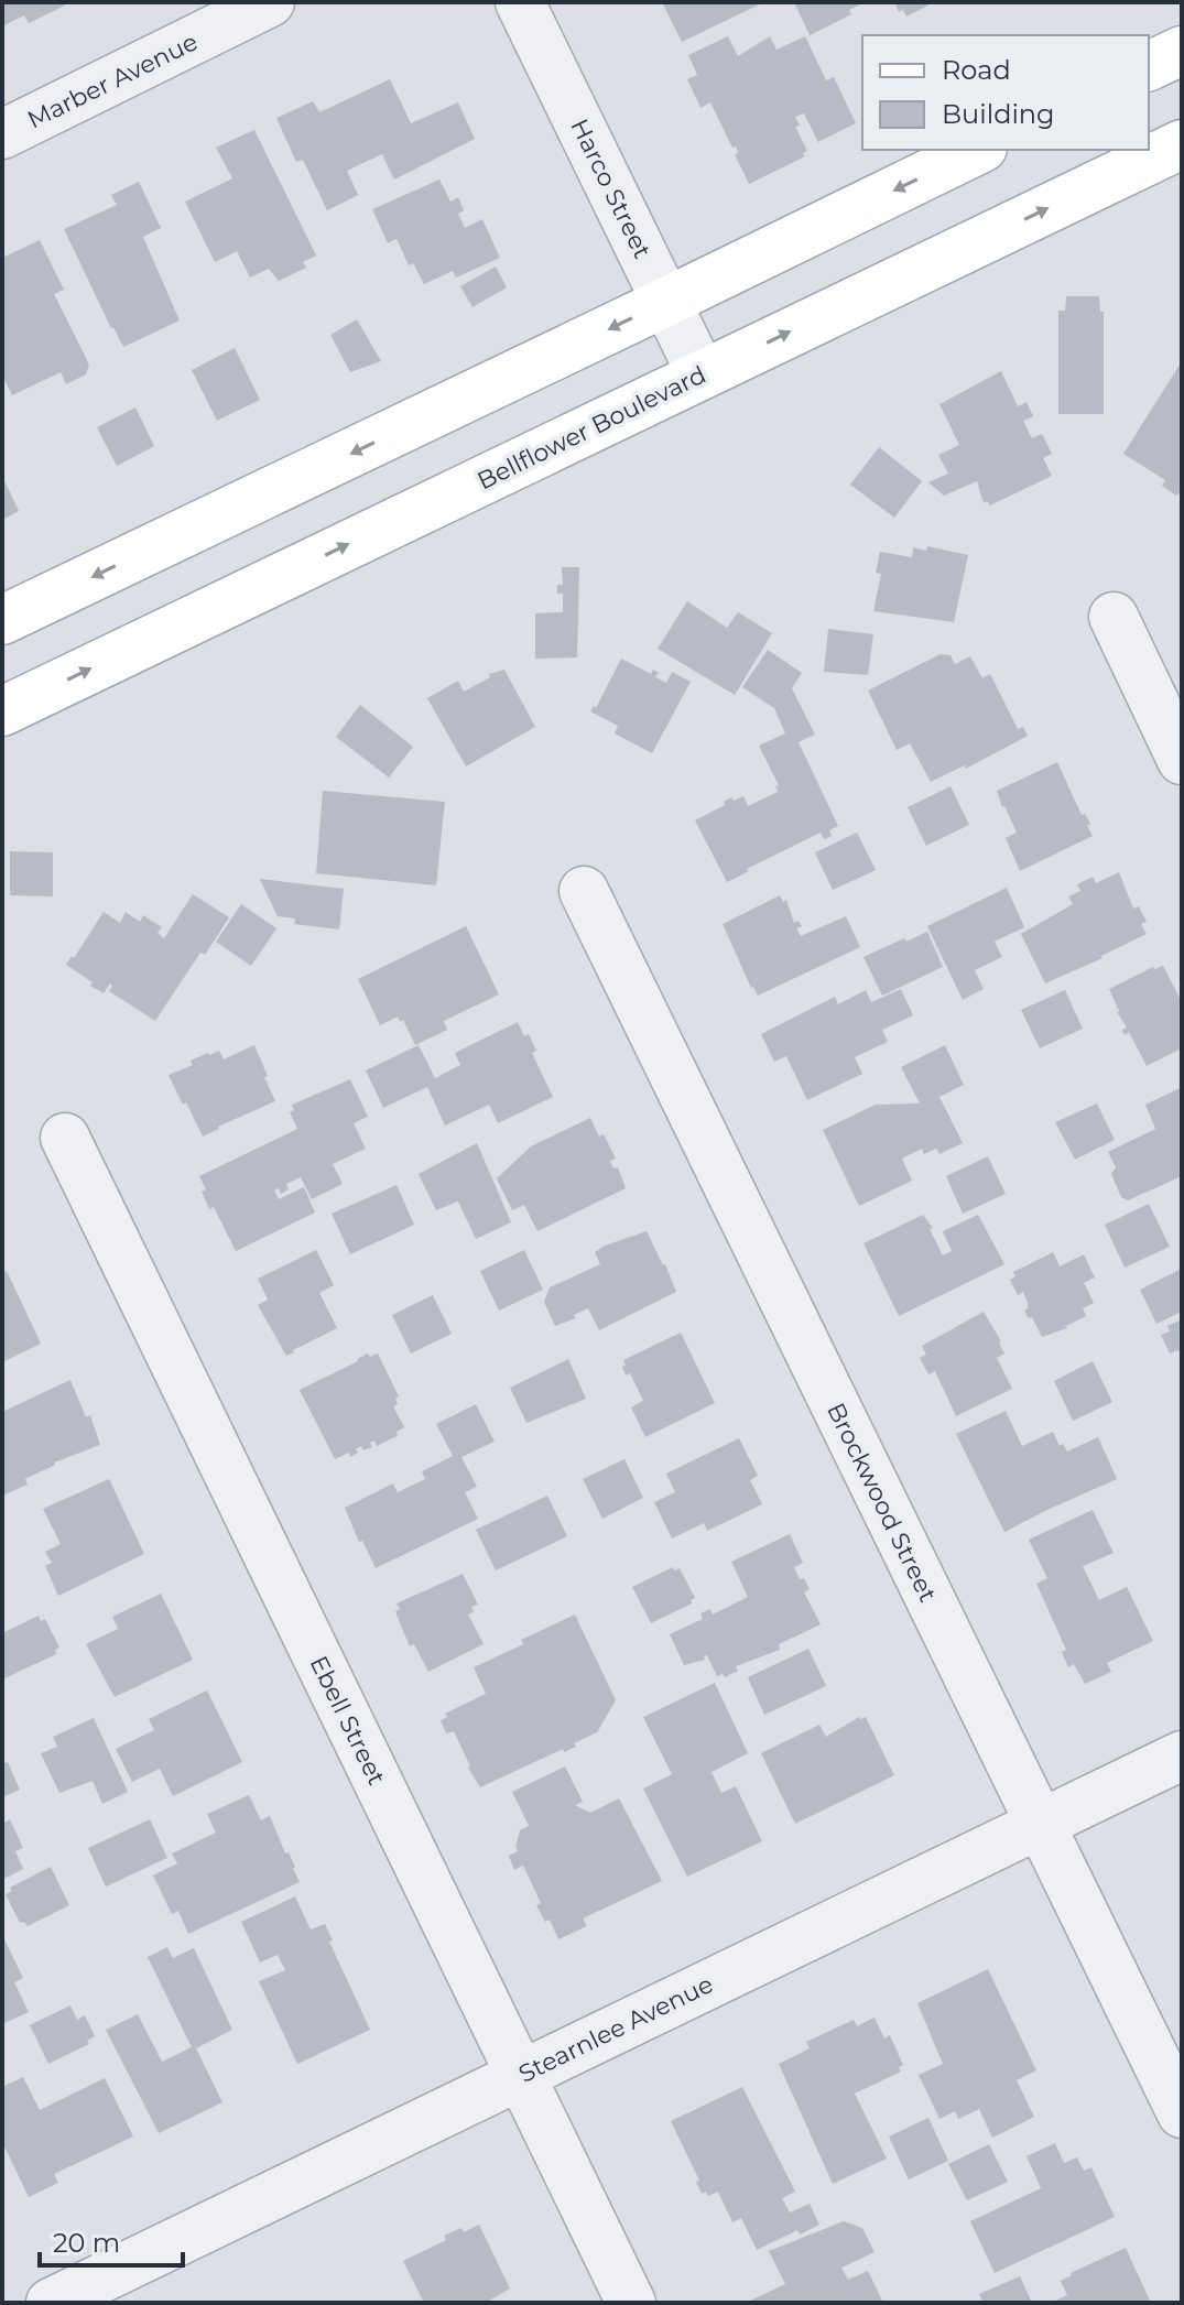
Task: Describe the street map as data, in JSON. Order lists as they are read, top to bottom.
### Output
{
  "streets": {
    "main road": ["Bellflower Boulevard"],
    "street": [
      "Marber Avenue",
      "Harco Street",
      "Brockwood Street",
      "Ebell Street",
      "Stearnlee Avenue"
    ]
  },
  "crossings": [
    ["Harco Street", "Bellflower Boulevard"],
    ["Brockwood Street", "Stearnlee Avenue"],
    ["Ebell Street", "Stearnlee Avenue"]
  ],
  "legend": ["Road", "Building"],
  "scale_bar": "20 m"
}
